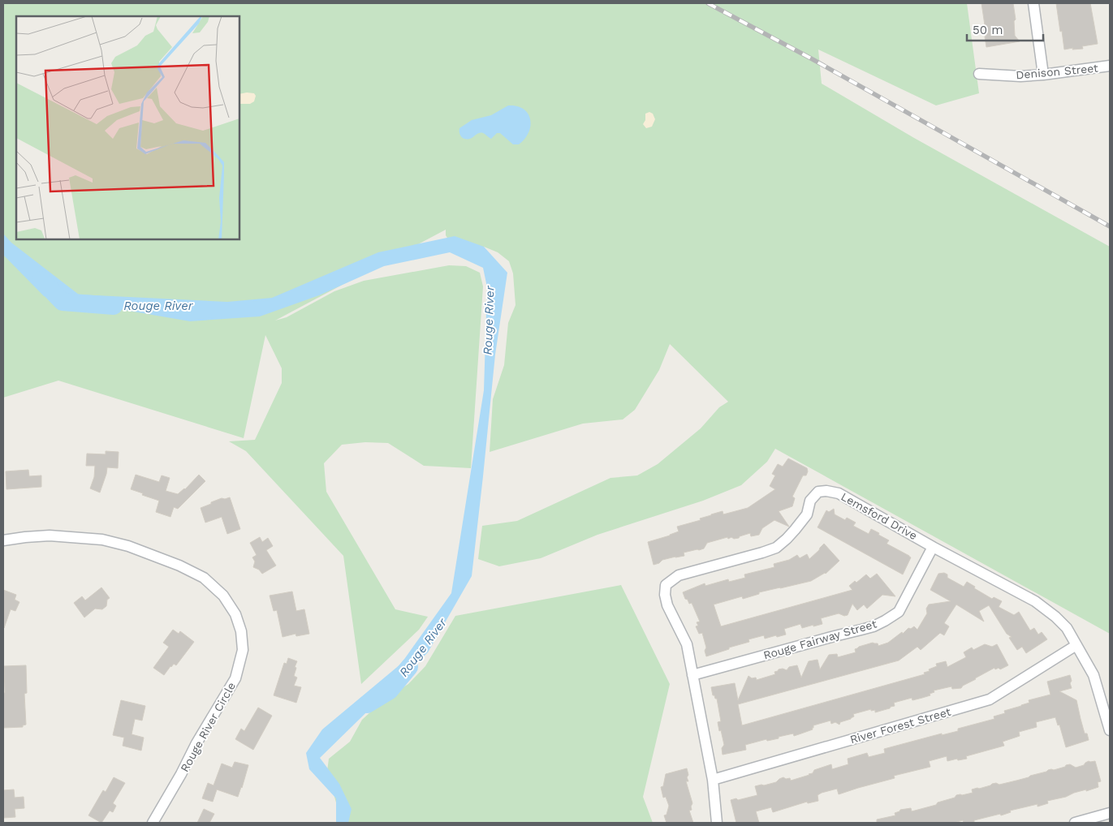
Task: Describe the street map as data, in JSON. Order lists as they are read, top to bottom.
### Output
{
  "streets": {
    "street": [
      "Denison Street",
      "Lemsford Drive",
      "Rouge Fairway Street",
      "River Forest Street",
      "Rouge River Circle"
    ]
  },
  "crossings": [
    ["Lemsford Drive", "Rouge Fairway Street"],
    ["Lemsford Drive", "River Forest Street"]
  ],
  "water": ["Rouge River"],
  "scale_bar": "50 m"
}
